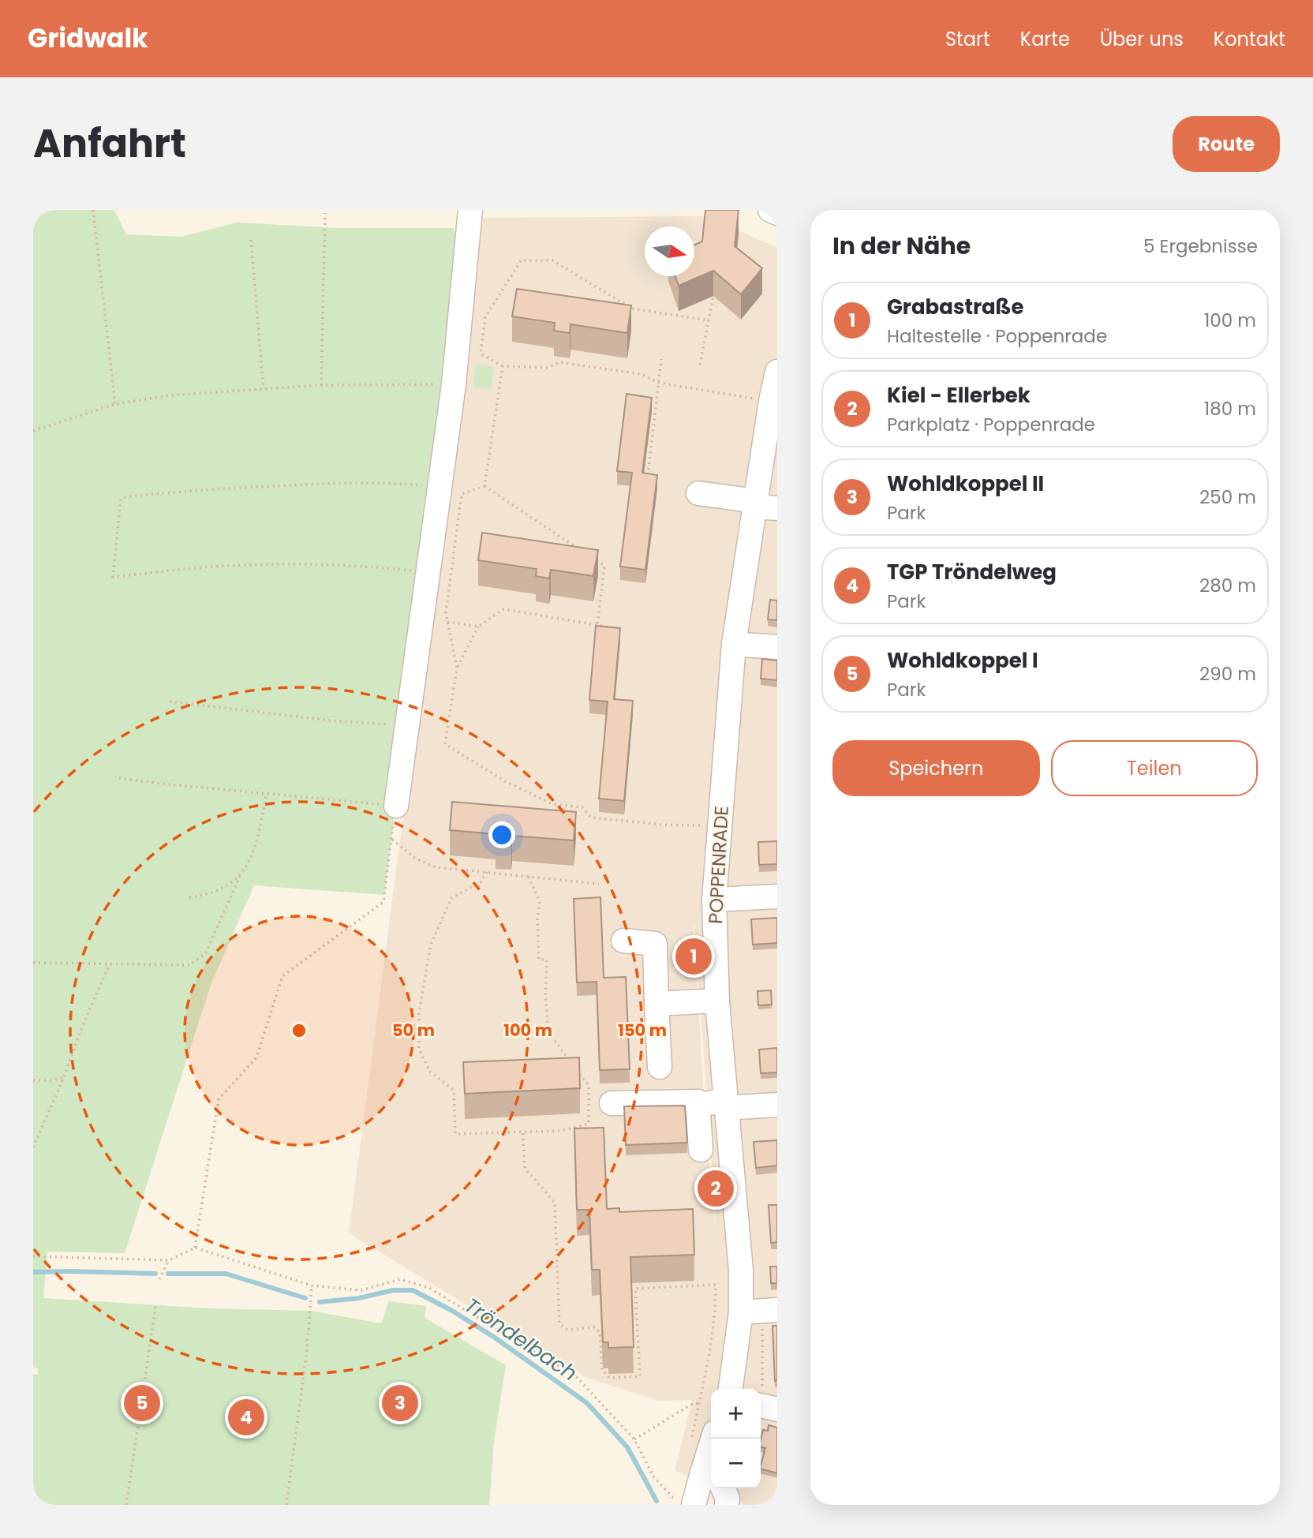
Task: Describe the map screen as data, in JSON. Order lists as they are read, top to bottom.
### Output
{
  "streets": {
    "street": ["POPPENRADE"]
  },
  "water": ["Tröndelbach"],
  "north": "right",
  "page": {
    "header": "Gridwalk",
    "nav": [
      "Start",
      "Karte",
      "Über uns",
      "Kontakt"
    ],
    "title": "Anfahrt",
    "buttons": [
      "Route",
      ["Speichern", "Teilen"]
    ],
    "heading": ["In der Nähe", "5 Ergebnisse"],
    "list": [
      {
        "mark": "1",
        "name": "Grabastraße",
        "note": "Haltestelle · Poppenrade",
        "value": "100 m"
      },
      {
        "mark": "2",
        "name": "Kiel - Ellerbek",
        "note": "Parkplatz · Poppenrade",
        "value": "180 m"
      },
      {
        "mark": "3",
        "name": "Wohldkoppel II",
        "note": "Park",
        "value": "250 m"
      },
      {
        "mark": "4",
        "name": "TGP Tröndelweg",
        "note": "Park",
        "value": "280 m"
      },
      {
        "mark": "5",
        "name": "Wohldkoppel I",
        "note": "Park",
        "value": "290 m"
      }
    ],
    "pins": [
      "1",
      "2",
      "3",
      "5",
      "4"
    ],
    "map_buttons": ["+", "−"]
  },
  "rings": ["50 m", "100 m", "150 m"]
}
